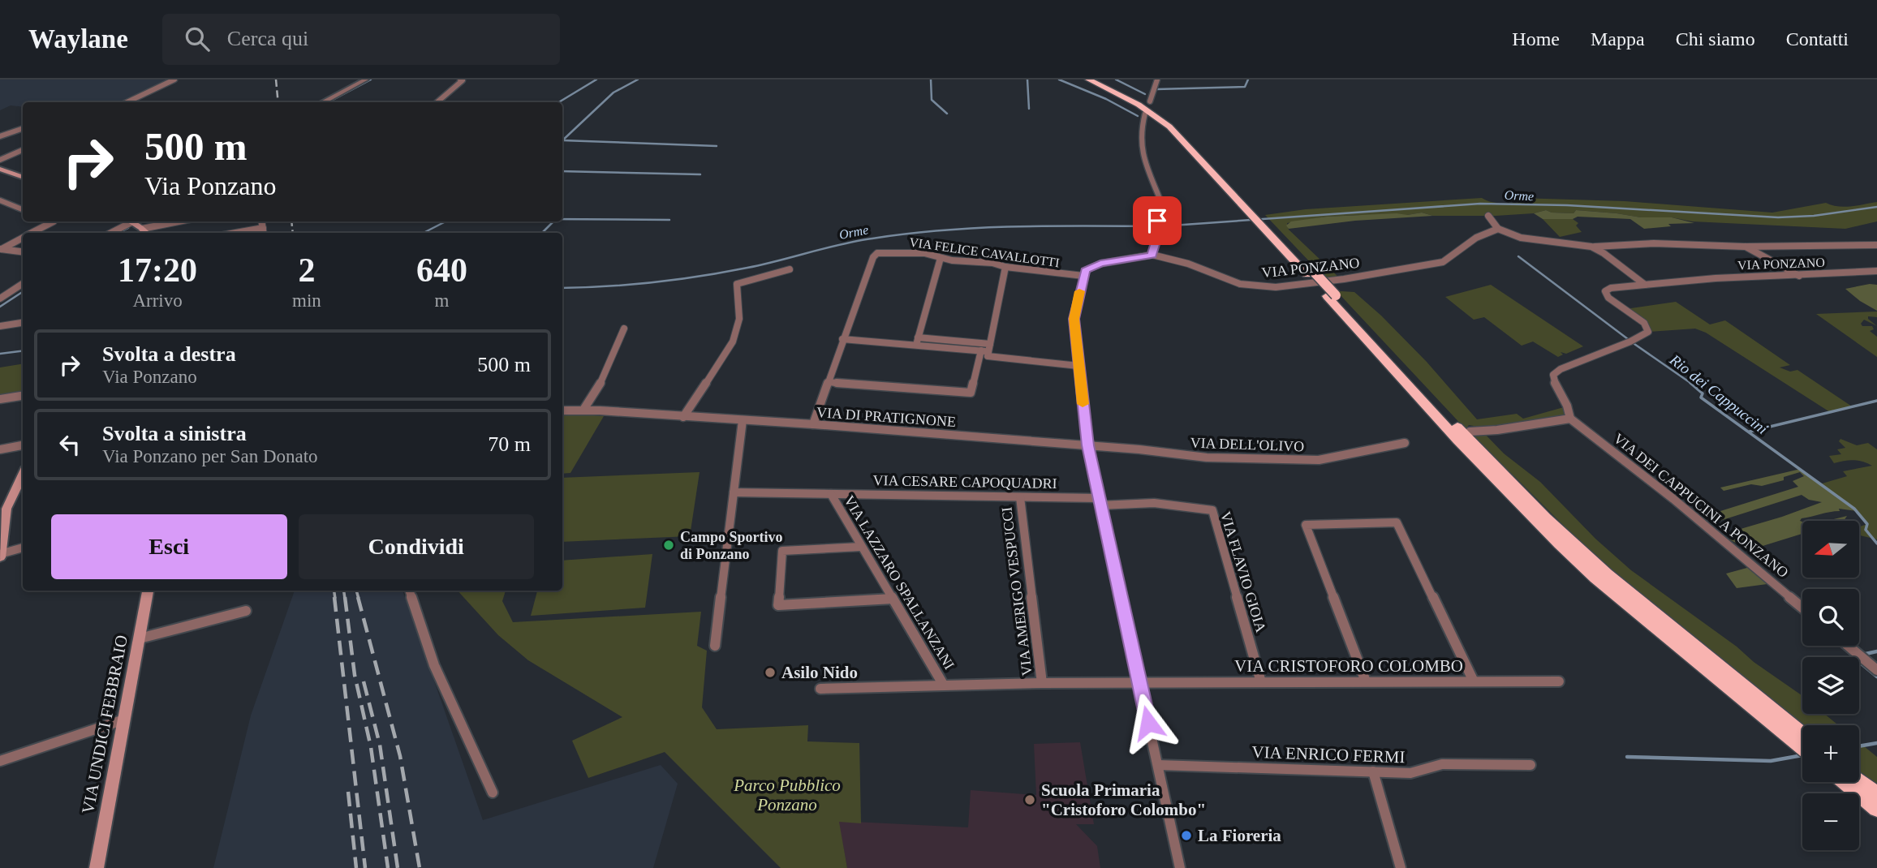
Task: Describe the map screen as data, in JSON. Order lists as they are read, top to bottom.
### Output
{
  "streets": {
    "main road": ["VIA UNDICI FEBBRAIO"],
    "street": [
      "VIA FELICE CAVALLOTTI",
      "VIA PONZANO",
      "VIA DI PRATIGNONE",
      "VIA DELL'OLIVO",
      "VIA CESARE CAPOQUADRI",
      "VIA DEI CAPPUCINI A PONZANO",
      "VIA FLAVIO GIOIA",
      "VIA LAZZARO SPALLANZANI",
      "VIA AMERIGO VESPUCCI",
      "VIA CRISTOFORO COLOMBO",
      "VIA ENRICO FERMI"
    ]
  },
  "crossings": [
    ["VIA FELICE CAVALLOTTI", "VIA PONZANO"],
    ["VIA DI PRATIGNONE", "VIA DELL'OLIVO"],
    ["VIA CESARE CAPOQUADRI", "VIA FLAVIO GIOIA"],
    ["VIA CESARE CAPOQUADRI", "VIA LAZZARO SPALLANZANI"],
    ["VIA CESARE CAPOQUADRI", "VIA AMERIGO VESPUCCI"],
    ["VIA FLAVIO GIOIA", "VIA CRISTOFORO COLOMBO"],
    ["VIA LAZZARO SPALLANZANI", "VIA CRISTOFORO COLOMBO"],
    ["VIA AMERIGO VESPUCCI", "VIA CRISTOFORO COLOMBO"]
  ],
  "water": ["Orme", "Rio dei Cappuccini"],
  "parks": ["Parco Pubblico Ponzano"],
  "places": [
    "Campo Sportivo di Ponzano",
    "Asilo Nido",
    "Scuola Primaria \"Cristoforo Colombo\"",
    "La Fioreria"
  ],
  "north": "left",
  "page": {
    "header": "Waylane",
    "search": "Cerca qui",
    "nav": [
      "Home",
      "Mappa",
      "Chi siamo",
      "Contatti"
    ],
    "turn": ["500 m", "Via Ponzano"],
    "eta": [
      "17:20",
      "Arrivo",
      "2",
      "min",
      "640",
      "m"
    ],
    "list": [
      {
        "name": "Svolta a destra",
        "note": "Via Ponzano",
        "value": "500 m"
      },
      {
        "name": "Svolta a sinistra",
        "note": "Via Ponzano per San Donato",
        "value": "70 m"
      }
    ],
    "buttons": ["Esci", "Condividi"],
    "map_buttons": ["+", "−"]
  }
}
